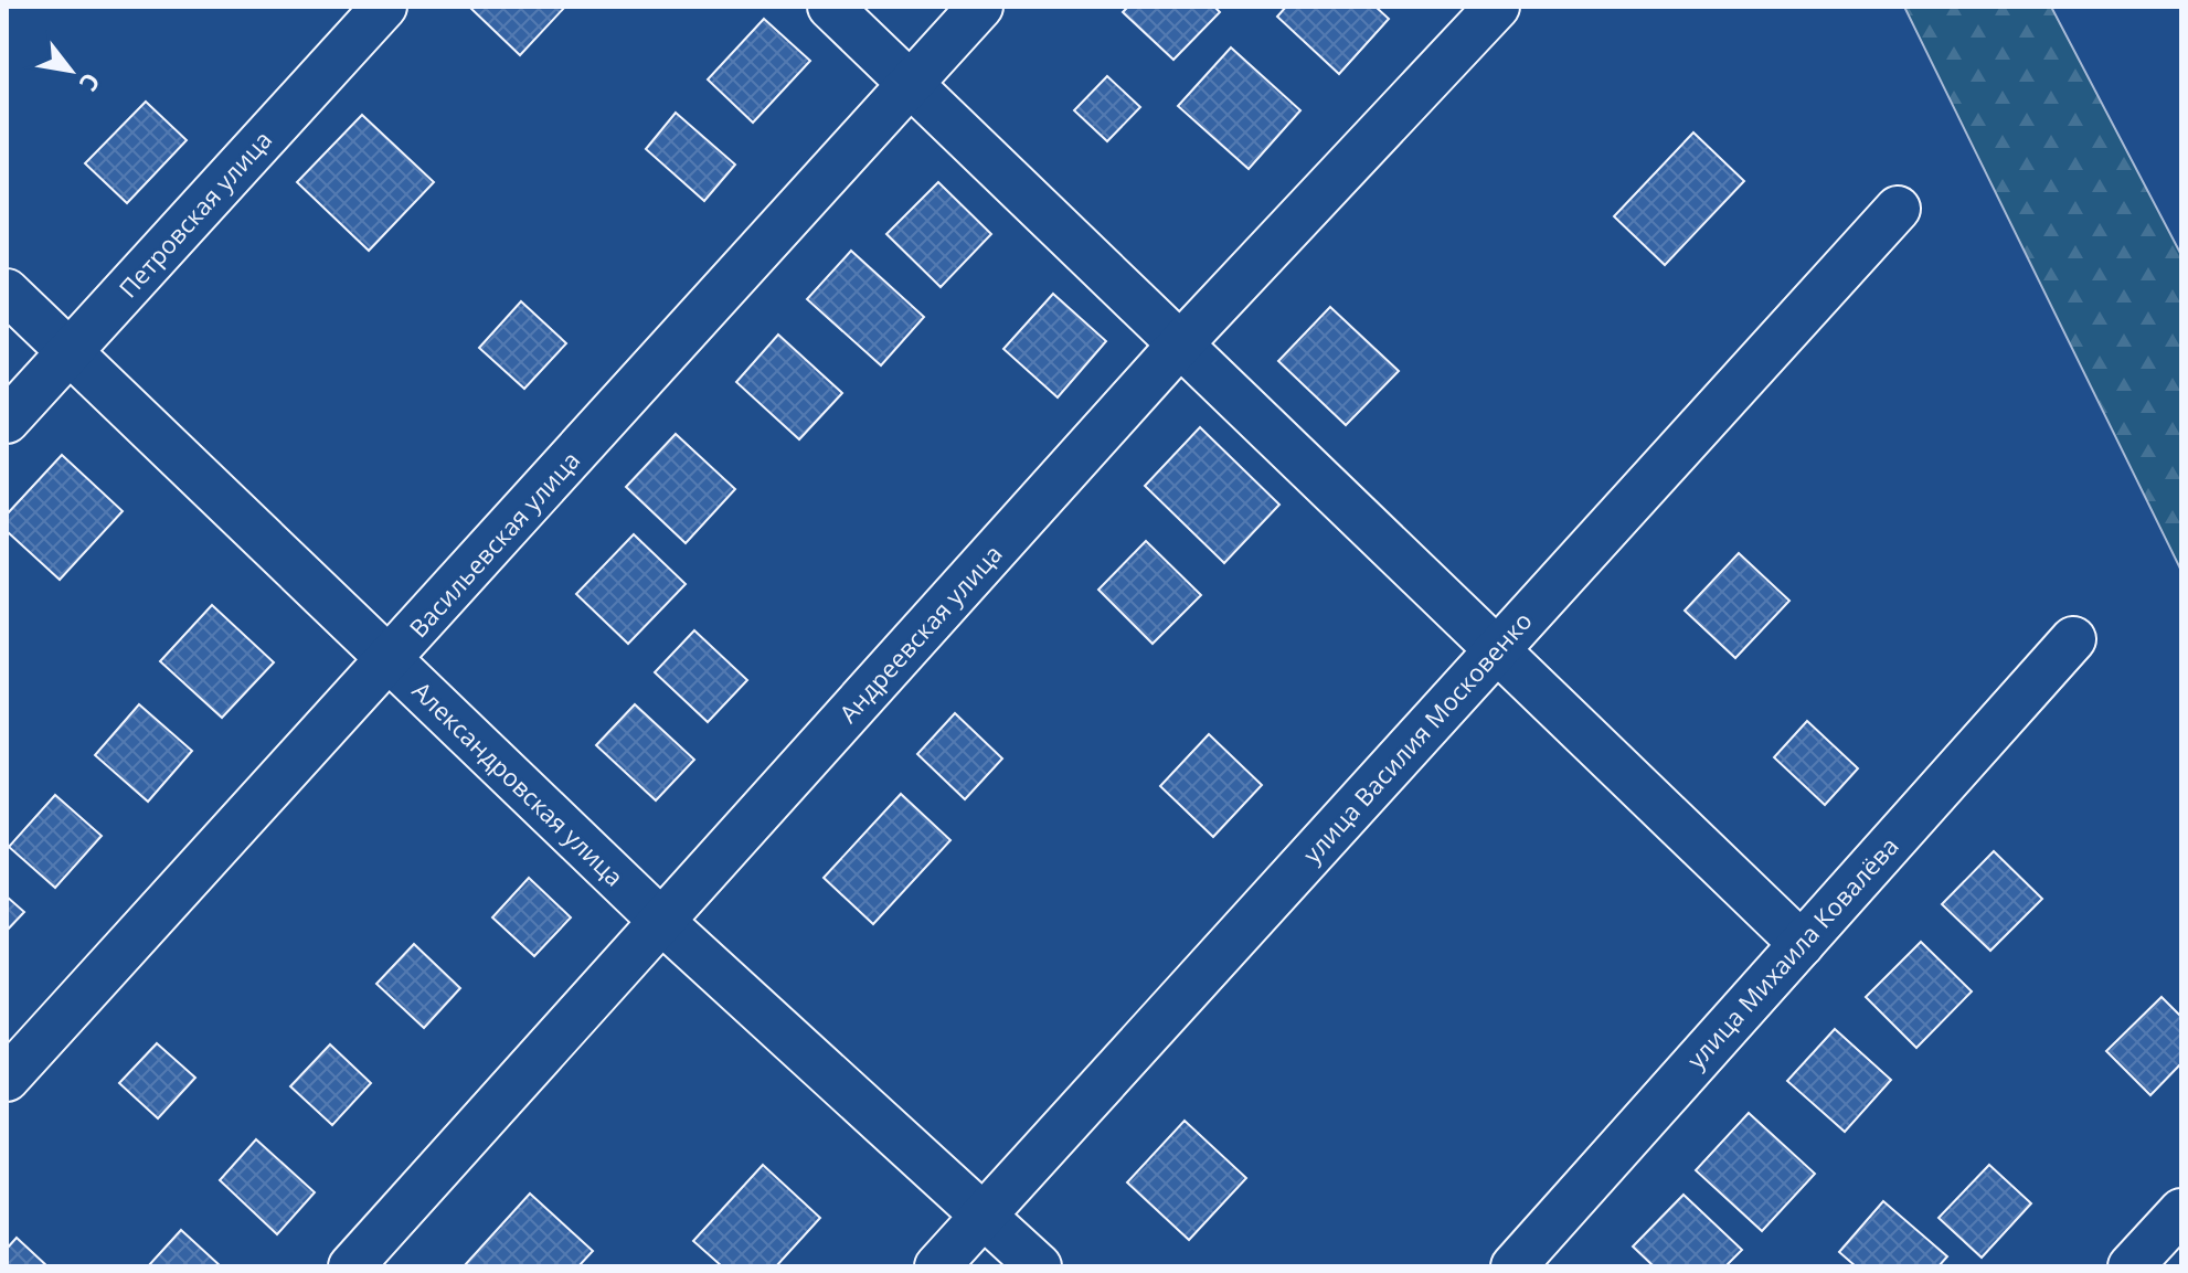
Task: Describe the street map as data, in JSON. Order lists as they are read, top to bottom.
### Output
{
  "streets": {
    "street": [
      "Петровская улица",
      "Васильевская улица",
      "Андреевская улица",
      "улица Василия Московенко",
      "Александровская улица",
      "улица Михаила Ковалёва"
    ]
  },
  "crossings": [
    ["Петровская улица", "Александровская улица"],
    ["Васильевская улица", "Александровская улица"],
    ["Андреевская улица", "Александровская улица"],
    ["улица Василия Московенко", "Александровская улица"]
  ],
  "north": "bottom right"
}
